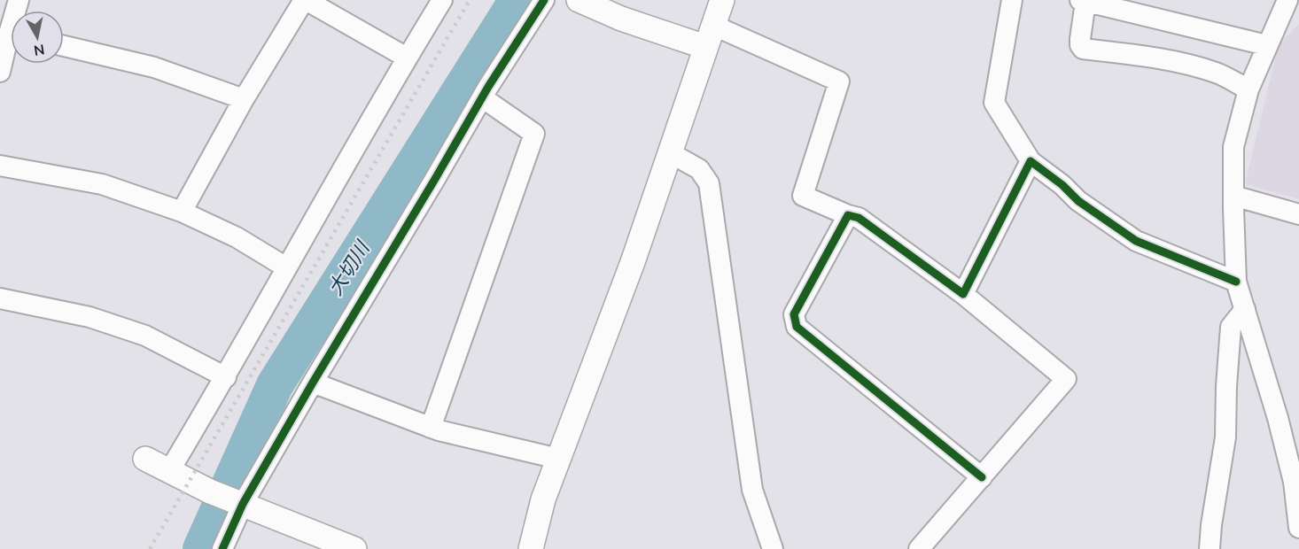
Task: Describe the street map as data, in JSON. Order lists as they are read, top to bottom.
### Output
{
  "water": ["大切川"],
  "north": "bottom"
}
